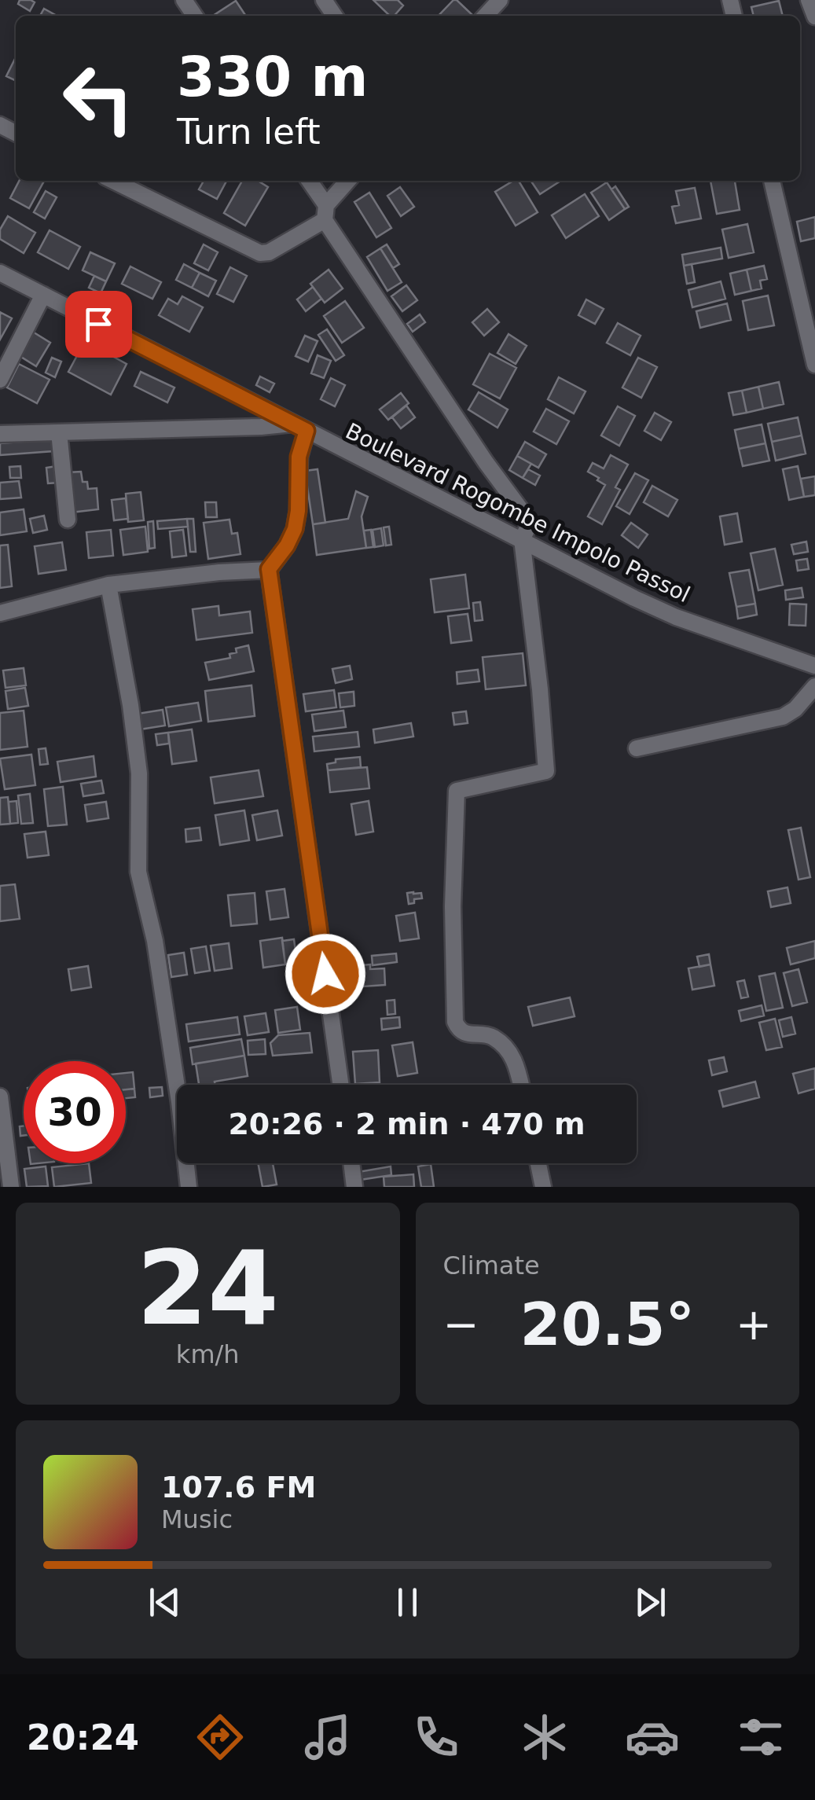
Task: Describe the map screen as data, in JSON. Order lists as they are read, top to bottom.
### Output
{
  "streets": {
    "street": ["Boulevard Rogombe Impolo Passol"]
  },
  "page": {
    "turn": ["330 m", "Turn left"],
    "limit": "30",
    "trip": "20:26 · 2 min · 470 m",
    "tile": [
      ["24", "km/h"],
      "Climate"
    ],
    "heat": ["−", "20.5°", "+"],
    "song": ["107.6 FM", "Music"],
    "tabs": "20:24"
  }
}
